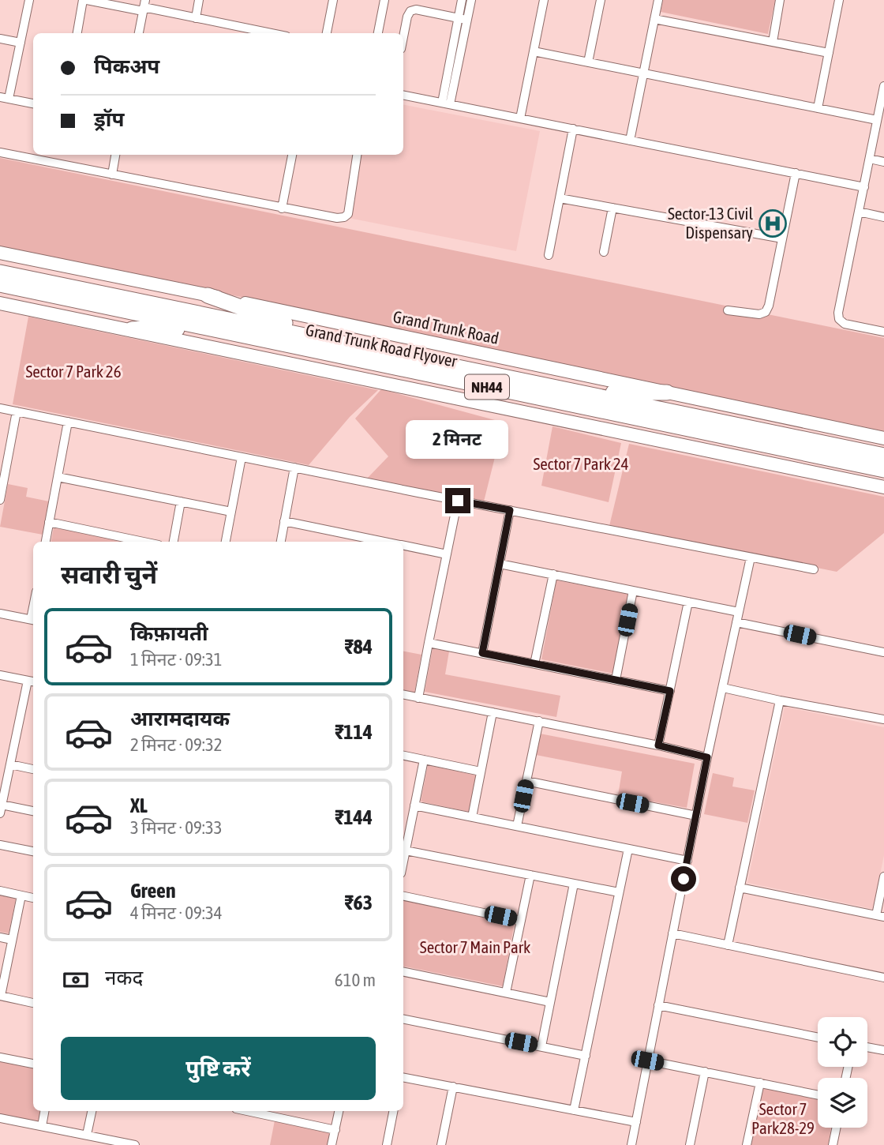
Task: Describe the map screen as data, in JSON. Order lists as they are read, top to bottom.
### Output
{
  "streets": {
    "highway": ["Grand Trunk Road Flyover", "NH44"],
    "main road": ["Grand Trunk Road"]
  },
  "crossings": [
    ["Grand Trunk Road Flyover", "NH44"]
  ],
  "parks": [
    "Sector 7 Park 26",
    "Sector 7 Park 24",
    "Sector 7 Main Park",
    "Sector 7 Park28-29"
  ],
  "places": {
    "hospital": ["Sector-13 Civil Dispensary"]
  },
  "page": {
    "banner": ["पिकअप", "ड्रॉप"],
    "bubble": "2 मिनट",
    "heading": "सवारी चुनें",
    "list": [
      {
        "name": "किफ़ायती",
        "note": "1 मिनट · 09:31",
        "value": "₹84"
      },
      {
        "name": "आरामदायक",
        "note": "2 मिनट · 09:32",
        "value": "₹114"
      },
      {
        "name": "XL",
        "note": "3 मिनट · 09:33",
        "value": "₹144"
      },
      {
        "name": "Green",
        "note": "4 मिनट · 09:34",
        "value": "₹63"
      }
    ],
    "pay": ["नकद", "610 m"],
    "buttons": "पुष्टि करें"
  }
}
